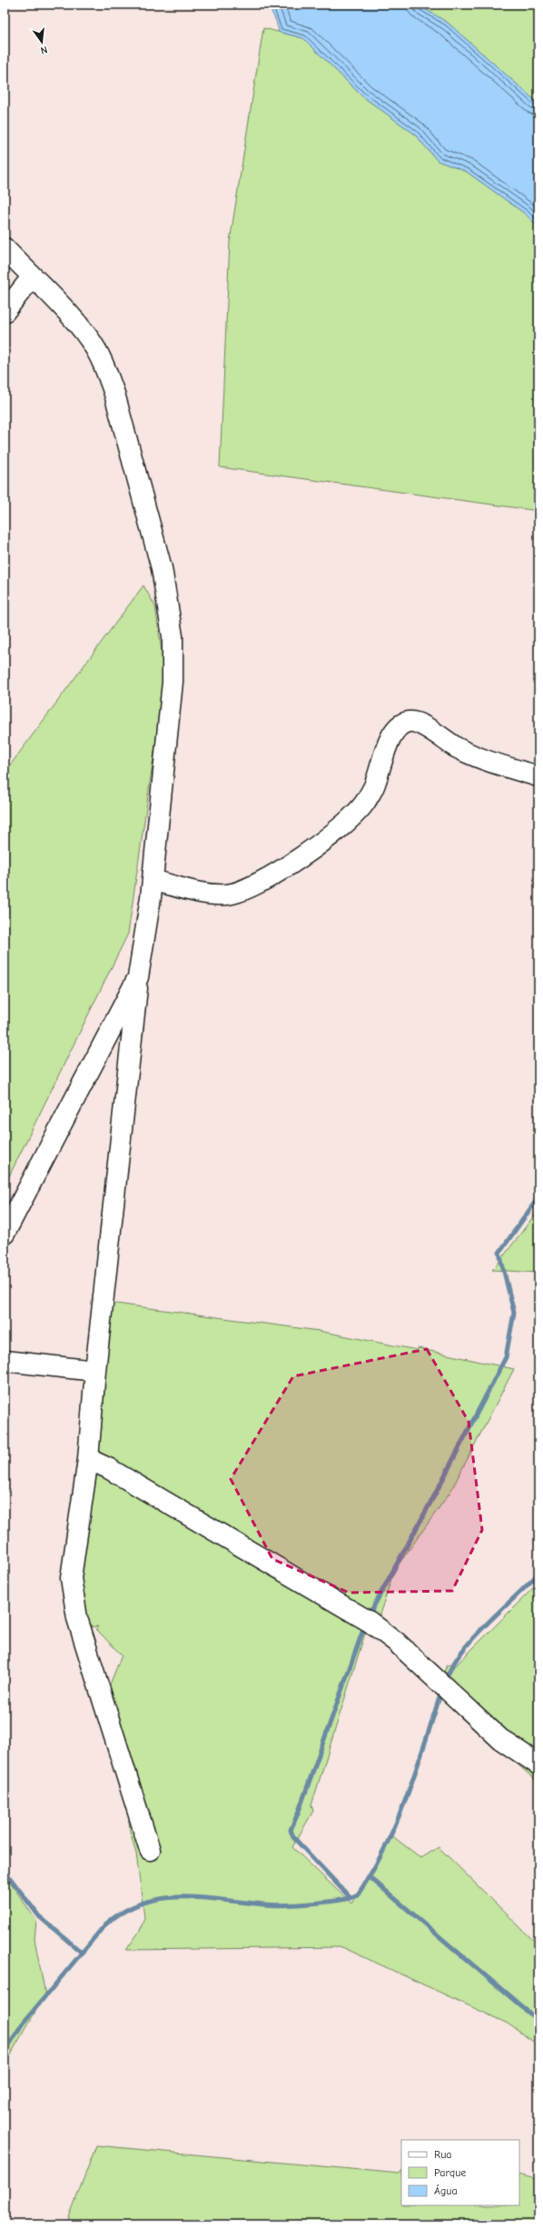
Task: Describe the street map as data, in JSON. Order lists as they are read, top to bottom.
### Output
{
  "legend": ["Rua", "Parque", "Água"],
  "north": "bottom"
}
